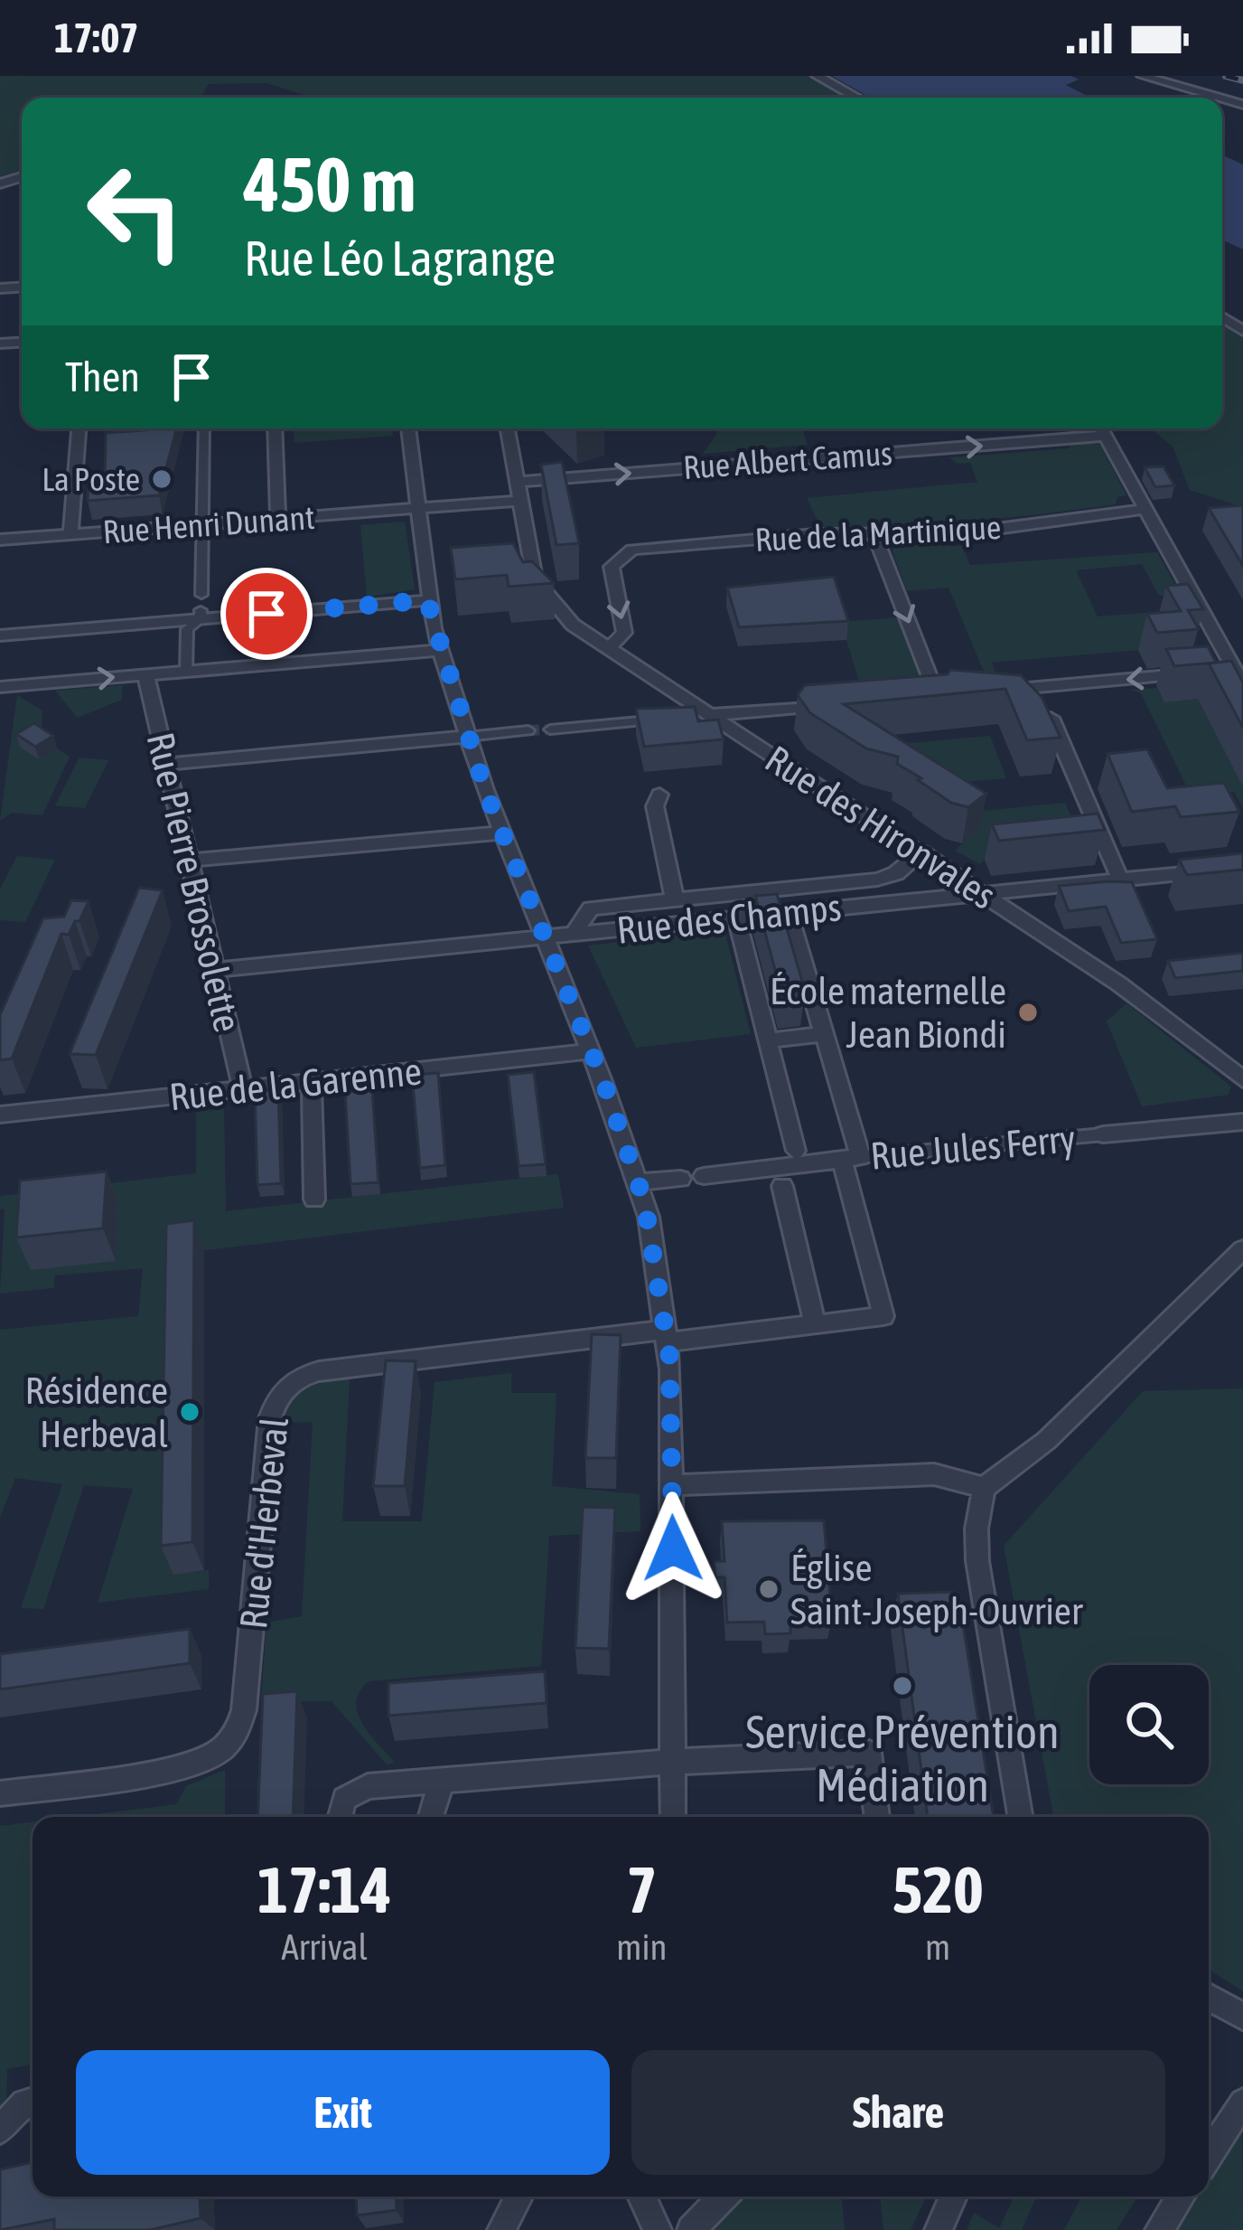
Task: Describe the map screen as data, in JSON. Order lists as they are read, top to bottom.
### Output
{
  "streets": {
    "street": [
      "Rue Albert Camus",
      "Rue Henri Dunant",
      "Rue de la Martinique",
      "Rue des Hironvales",
      "Rue Pierre Brossolette",
      "Rue des Champs",
      "Rue de la Garenne",
      "Rue Jules Ferry",
      "Rue d'Herbeval"
    ]
  },
  "crossings": [
    ["Rue Henri Dunant", "Rue des Hironvales"],
    ["Rue de la Martinique", "Rue des Hironvales"],
    ["Rue des Hironvales", "Rue des Champs"],
    ["Rue Pierre Brossolette", "Rue des Champs"],
    ["Rue Pierre Brossolette", "Rue de la Garenne"],
    ["Rue Jules Ferry", "Rue d'Herbeval"]
  ],
  "one_way": ["Rue Albert Camus"],
  "places": [
    "La Poste",
    "École maternelle Jean Biondi",
    "Résidence Herbeval",
    "Église Saint-Joseph-Ouvrier",
    "Service Prévention Médiation"
  ],
  "page": {
    "status": "17:07",
    "turn": ["450 m", "Rue Léo Lagrange"],
    "then": "Then",
    "eta": [
      "17:14",
      "Arrival",
      "7",
      "min",
      "520",
      "m"
    ],
    "buttons": ["Exit", "Share"]
  }
}
